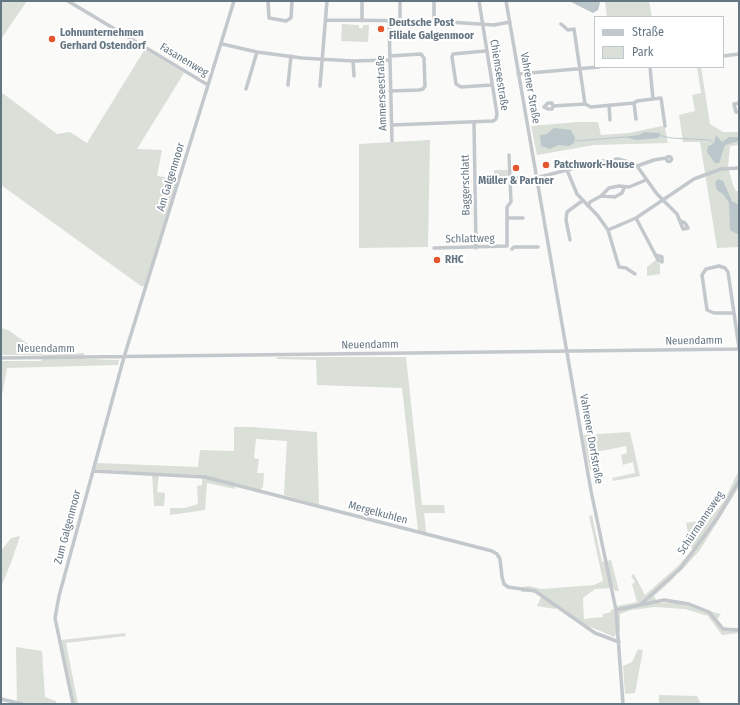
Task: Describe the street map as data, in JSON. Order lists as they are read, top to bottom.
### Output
{
  "streets": {
    "street": [
      "Fasanenweg",
      "Chiemseestraße",
      "Vahrener Straße",
      "Ammerseestraße",
      "Am Galgenmoor",
      "Baggerschlatt",
      "Schlattweg",
      "Neuendamm",
      "Vahrener Dorfstraße",
      "Mergelkuhlen",
      "Schürmannsweg",
      "Zum Galgenmoor"
    ]
  },
  "crossings": [
    ["Fasanenweg", "Am Galgenmoor"],
    ["Chiemseestraße", "Ammerseestraße"],
    ["Chiemseestraße", "Baggerschlatt"],
    ["Vahrener Straße", "Vahrener Dorfstraße"],
    ["Am Galgenmoor", "Neuendamm"],
    ["Am Galgenmoor", "Zum Galgenmoor"],
    ["Baggerschlatt", "Schlattweg"],
    ["Neuendamm", "Vahrener Dorfstraße"],
    ["Neuendamm", "Zum Galgenmoor"],
    ["Vahrener Dorfstraße", "Mergelkuhlen"],
    ["Vahrener Dorfstraße", "Schürmannsweg"],
    ["Mergelkuhlen", "Zum Galgenmoor"]
  ],
  "places": [
    "Deutsche Post Filiale Galgenmoor",
    "Lohnunternehmen Gerhard Ostendorf",
    "Patchwork-House",
    "Müller & Partner",
    "RHC"
  ],
  "legend": ["Straße", "Park"]
}
